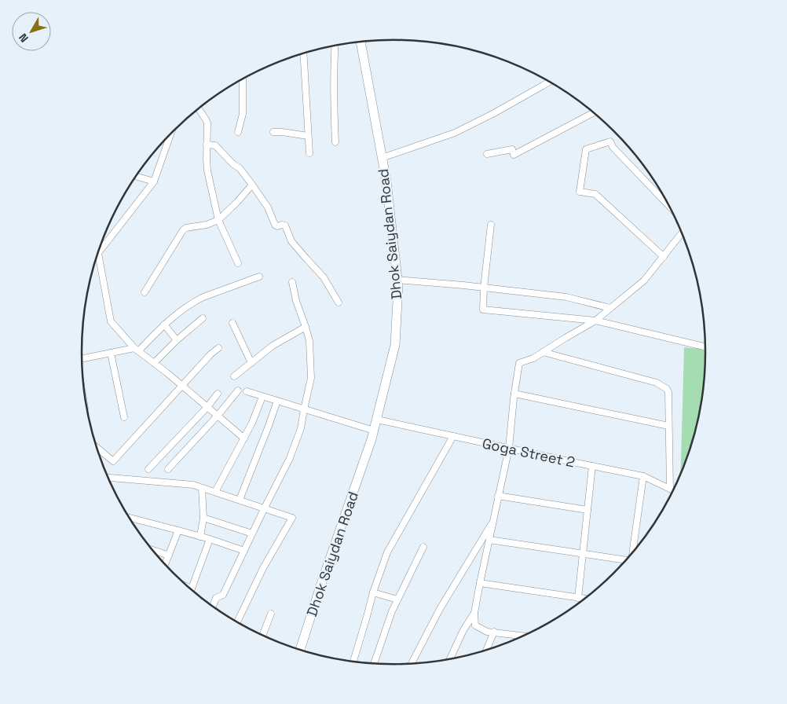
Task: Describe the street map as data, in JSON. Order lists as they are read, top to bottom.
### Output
{
  "streets": {
    "main road": ["Dhok Saiydan Road"],
    "street": ["Goga Street 2"]
  },
  "crossings": [
    ["Dhok Saiydan Road", "Goga Street 2"]
  ],
  "north": "bottom left"
}
